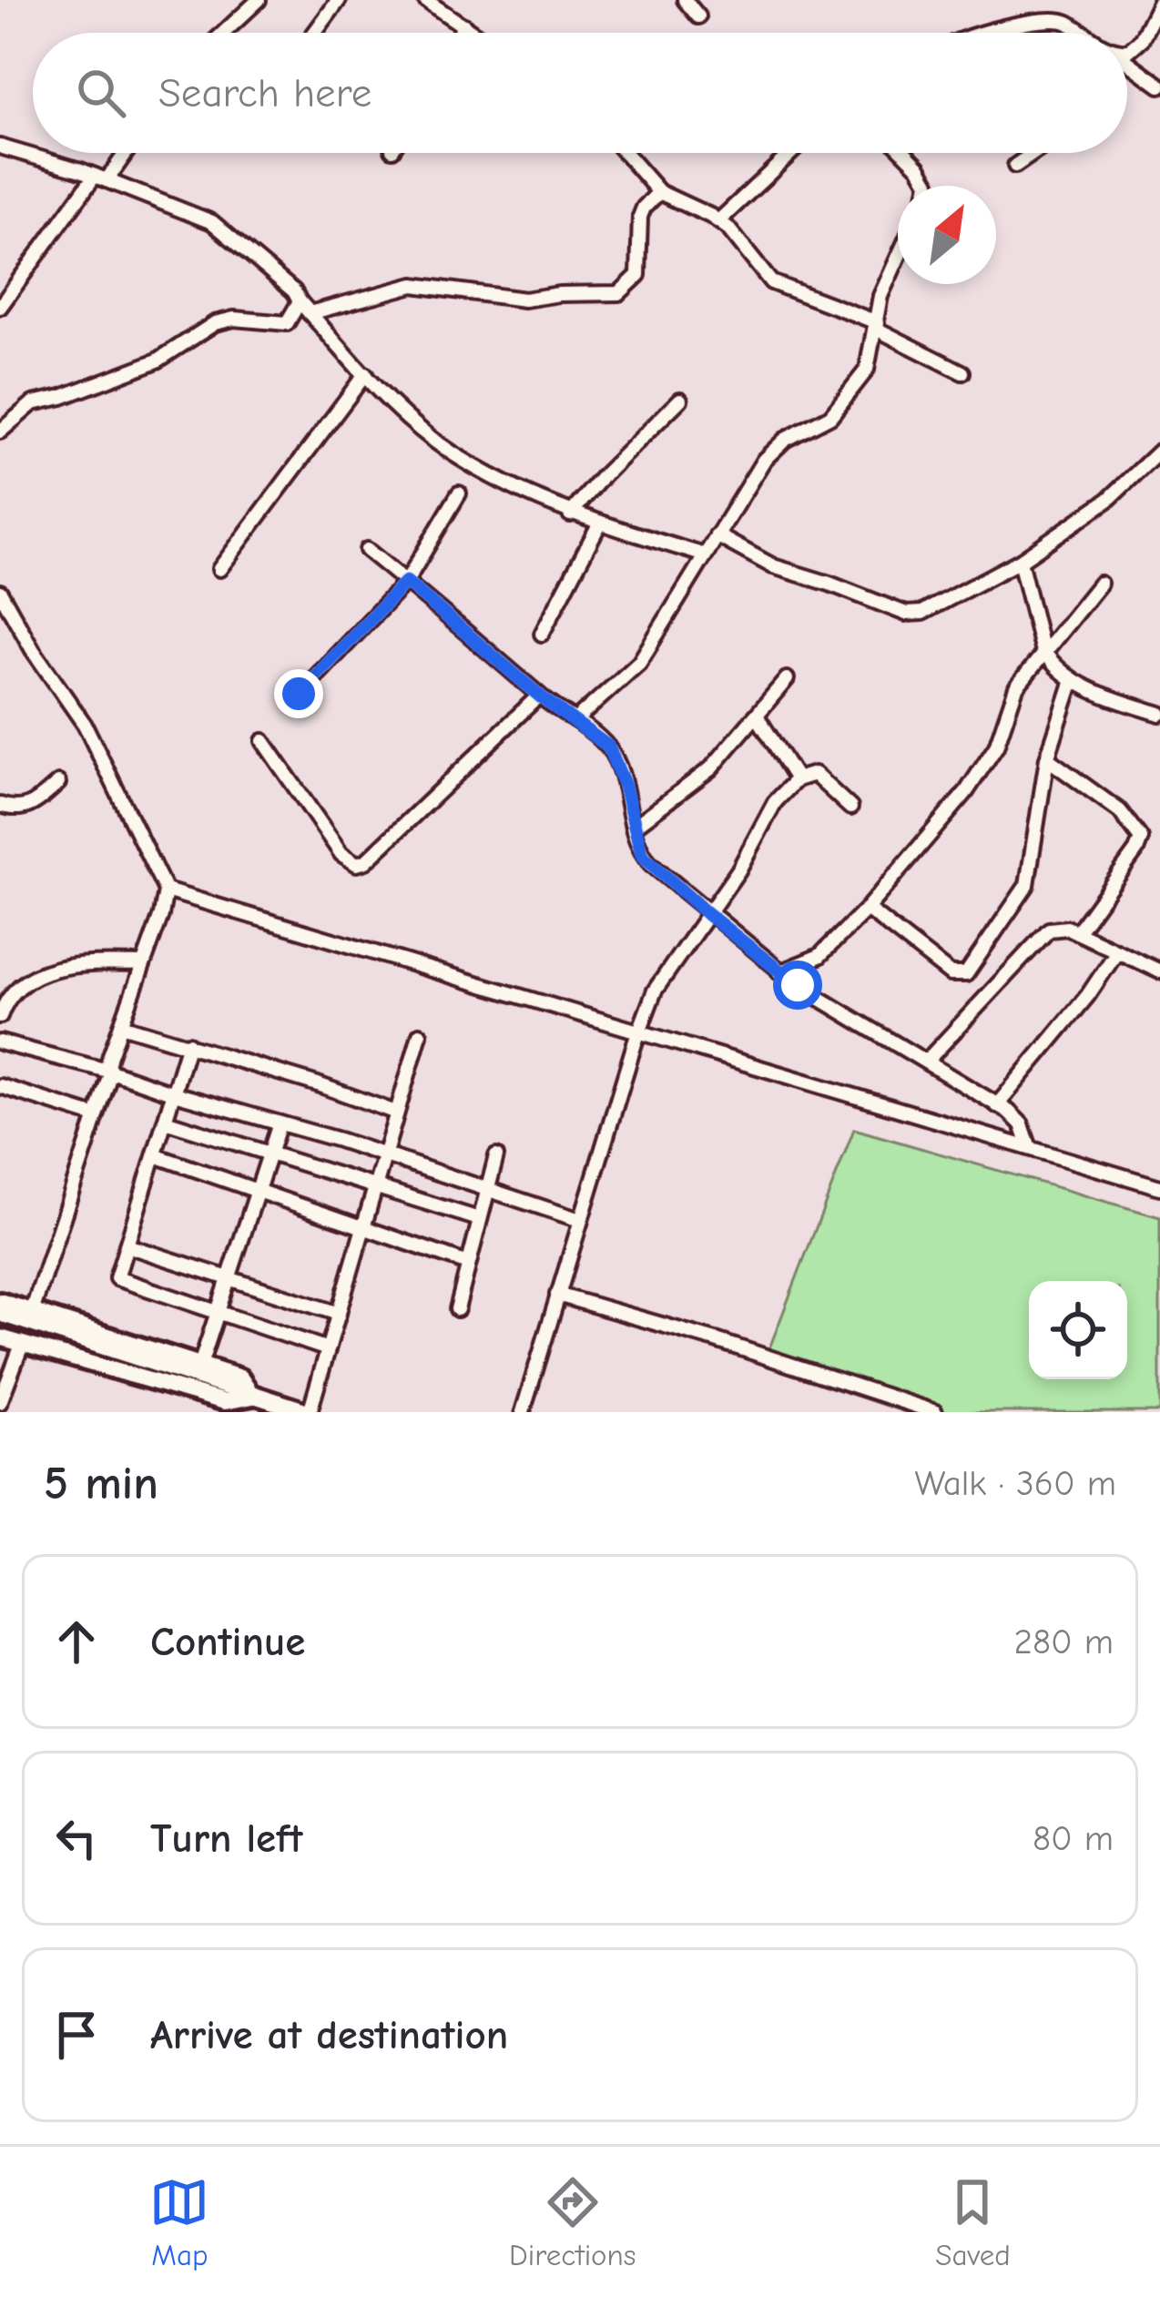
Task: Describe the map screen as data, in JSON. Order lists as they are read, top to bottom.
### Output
{
  "north": "top right",
  "page": {
    "search": "Search here",
    "heading": ["5 min", "Walk · 360 m"],
    "list": [
      ["Continue", "280 m"],
      ["Turn left", "80 m"],
      "Arrive at destination"
    ],
    "nav": ["Map", "Directions", "Saved"]
  }
}
